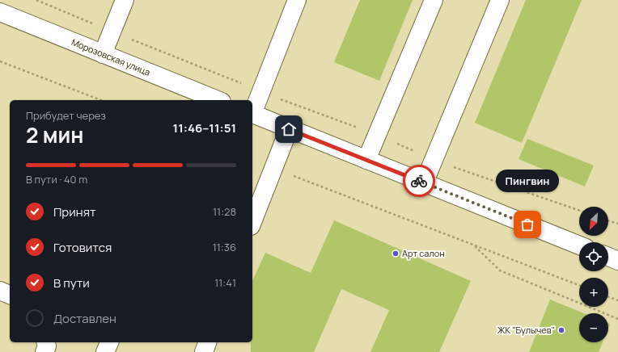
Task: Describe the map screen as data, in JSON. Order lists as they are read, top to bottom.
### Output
{
  "streets": {
    "street": ["Морозовская улица"]
  },
  "places": ["Пингвин", "Арт салон", "ЖК \"Булычев\""],
  "north": "bottom left",
  "page": {
    "heading": ["2 мин", "Прибудет через", "11:46–11:51"],
    "bar": "В пути · 40 m",
    "bubble": "Пингвин",
    "list": [
      ["Принят", "11:28"],
      ["Готовится", "11:36"],
      ["В пути", "11:41"],
      "Доставлен"
    ],
    "map_buttons": ["+", "−"]
  }
}
